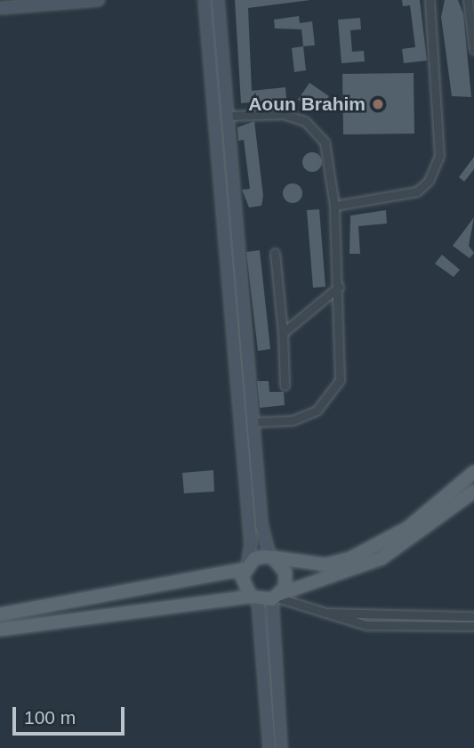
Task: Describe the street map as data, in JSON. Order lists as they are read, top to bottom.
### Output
{
  "places": ["Aoun Brahim"],
  "scale_bar": "100 m"
}
